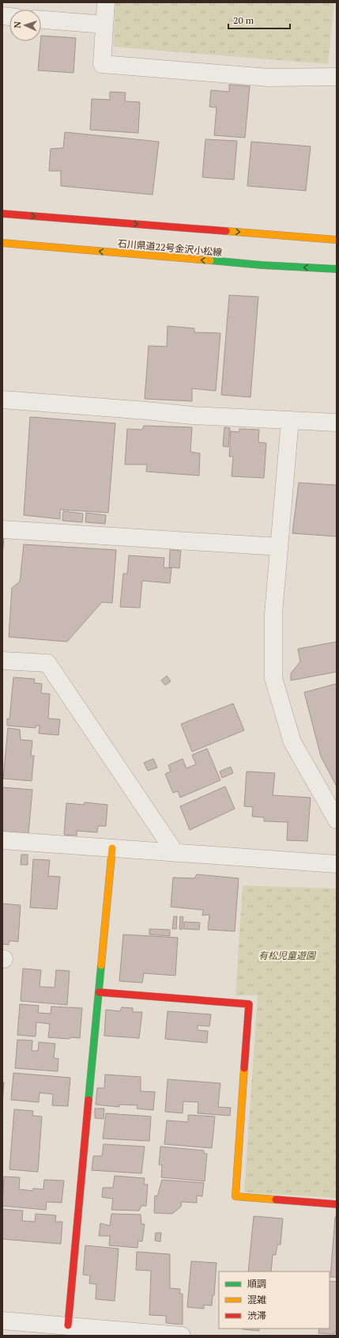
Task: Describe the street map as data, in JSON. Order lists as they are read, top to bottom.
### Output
{
  "streets": {
    "street": ["石川県道22号金沢小松線"]
  },
  "parks": ["有松児童遊園"],
  "legend": ["順調", "混雑", "渋滞"],
  "scale_bar": "20 m",
  "north": "left"
}
